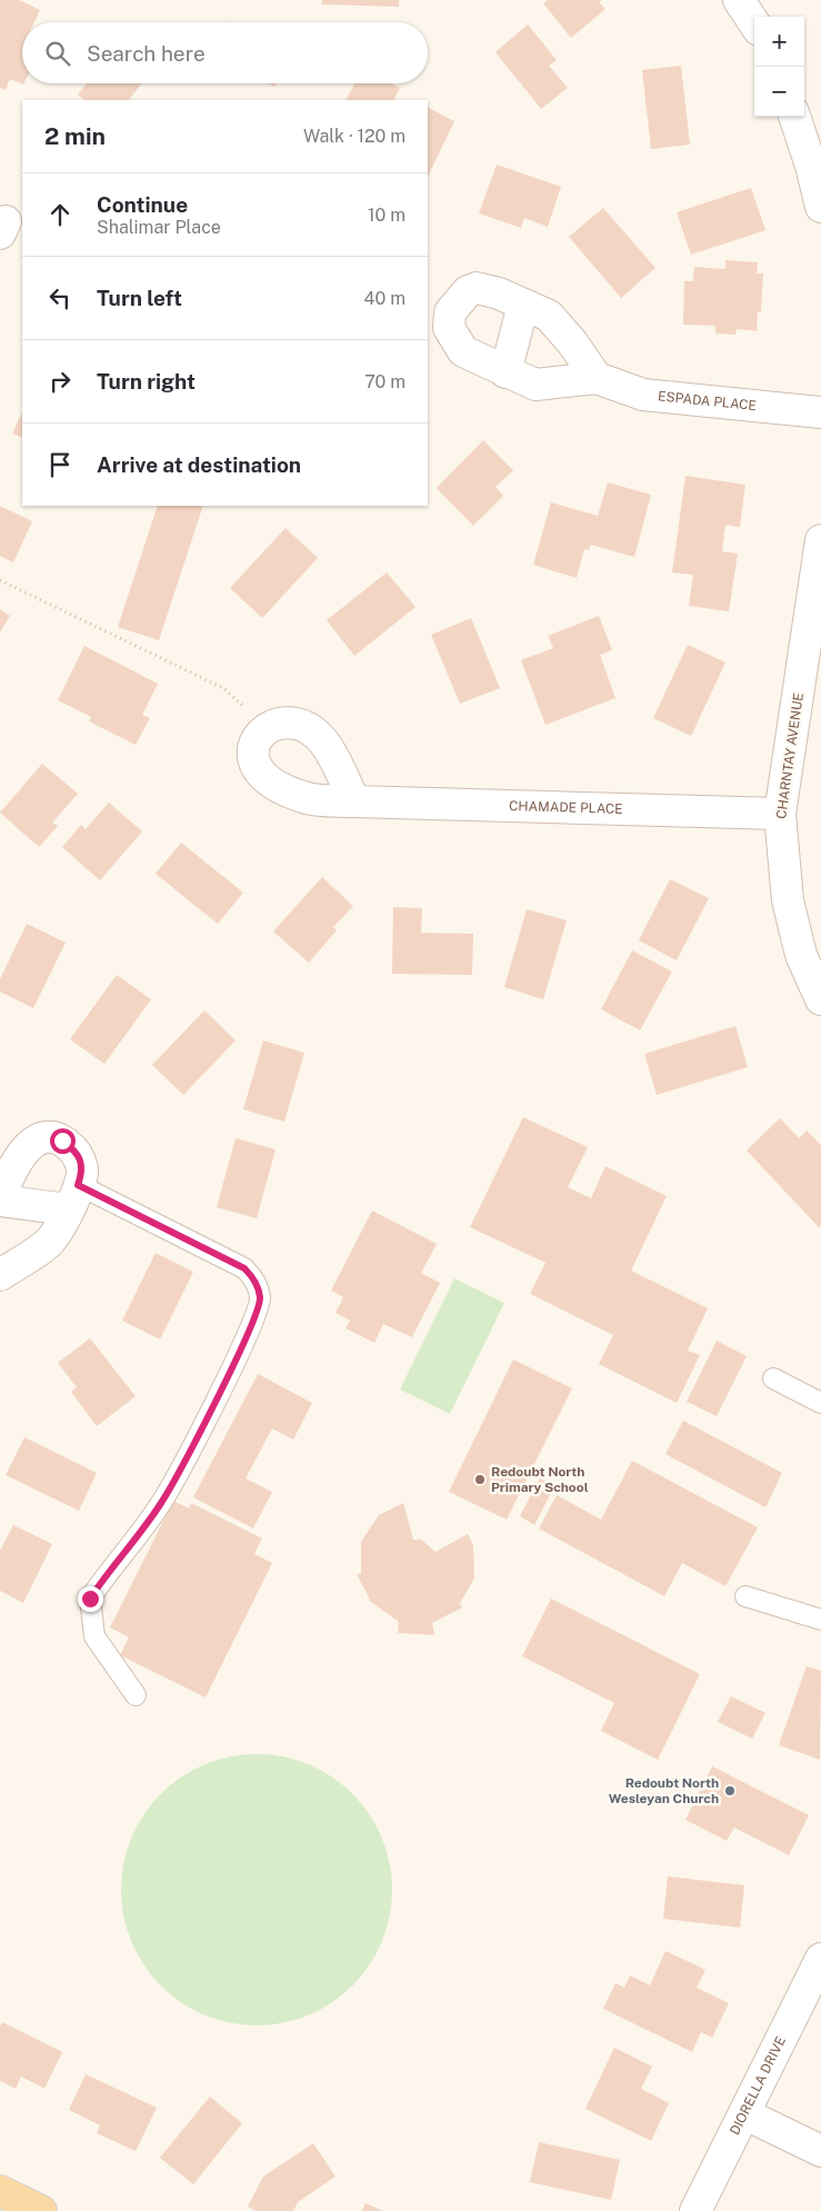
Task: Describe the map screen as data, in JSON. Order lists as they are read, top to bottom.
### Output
{
  "streets": {
    "street": [
      "ESPADA PLACE",
      "CHARNTAY AVENUE",
      "CHAMADE PLACE",
      "DIORELLA DRIVE"
    ]
  },
  "crossings": [
    ["CHARNTAY AVENUE", "CHAMADE PLACE"]
  ],
  "places": ["Redoubt North Primary School", "Redoubt North Wesleyan Church"],
  "page": {
    "map_buttons": ["+", "−"],
    "search": "Search here",
    "heading": ["2 min", "Walk · 120 m"],
    "list": [
      ["Continue", "Shalimar Place", "10 m"],
      ["Turn left", "40 m"],
      ["Turn right", "70 m"],
      "Arrive at destination"
    ]
  }
}
